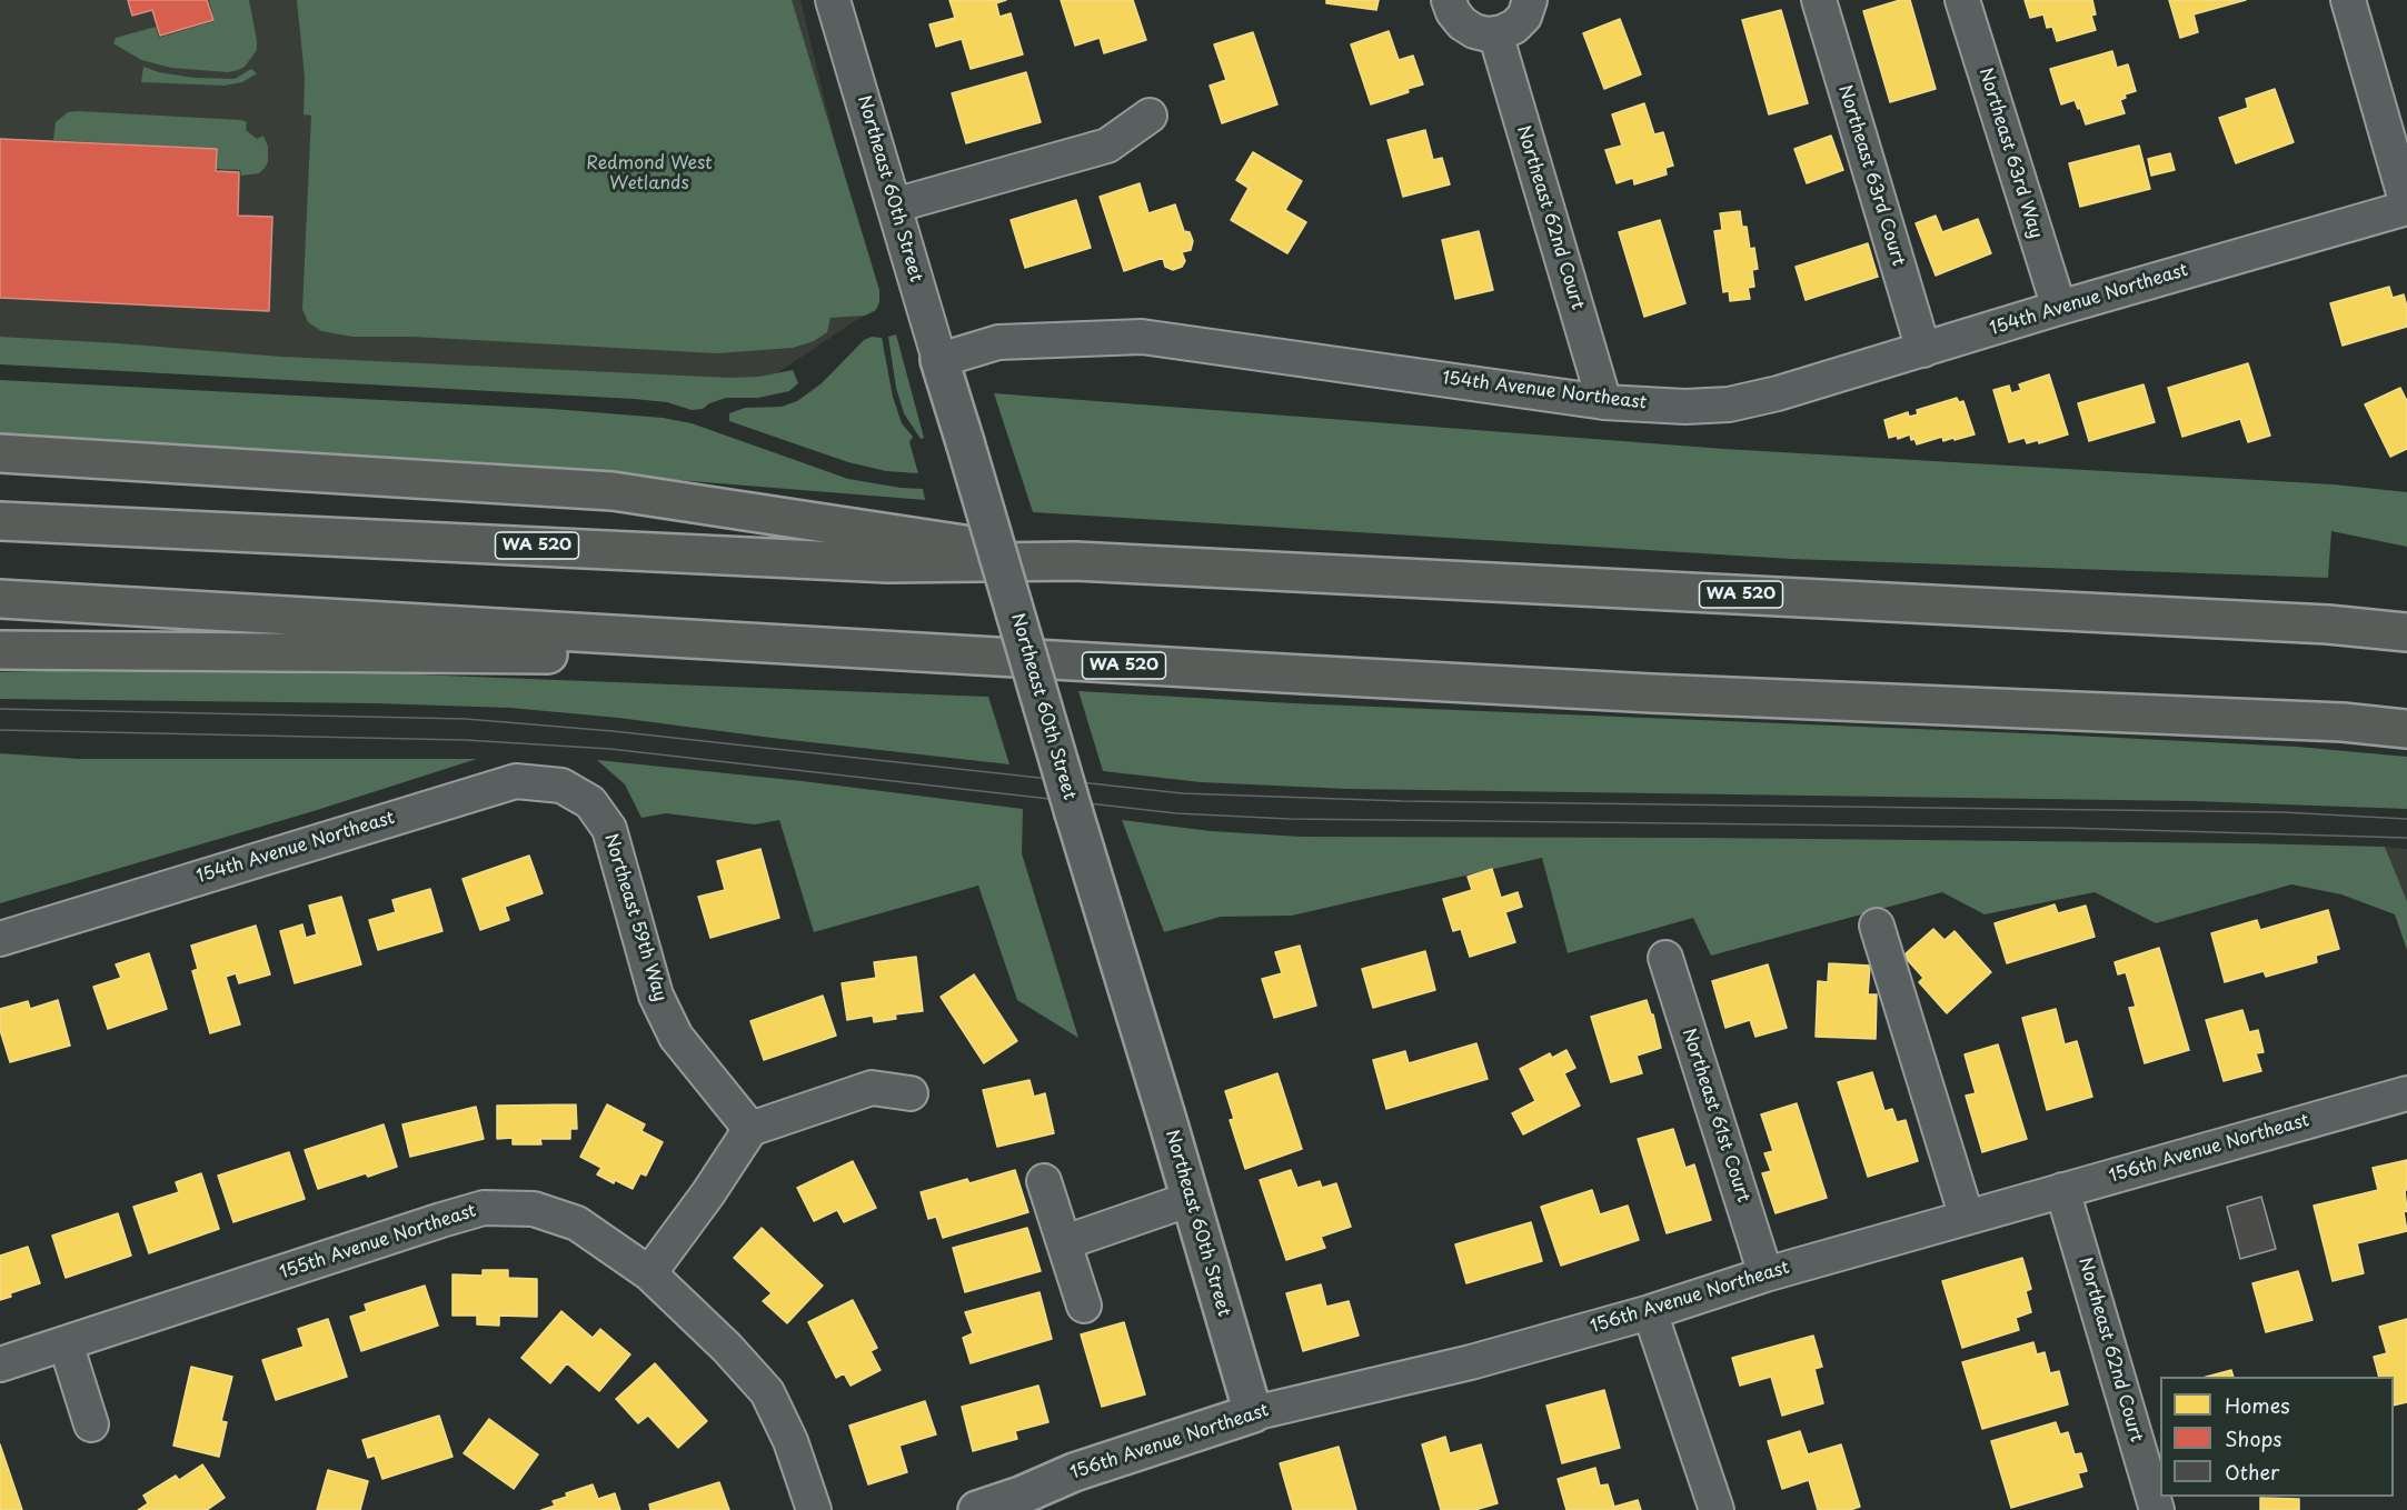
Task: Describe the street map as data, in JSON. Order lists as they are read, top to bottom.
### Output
{
  "streets": {
    "highway": ["WA 520"],
    "street": [
      "Northeast 63rd Way",
      "Northeast 63rd Court",
      "Northeast 60th Street",
      "Northeast 62nd Court",
      "154th Avenue Northeast",
      "Northeast 59th Way",
      "Northeast 61st Court",
      "156th Avenue Northeast",
      "155th Avenue Northeast"
    ]
  },
  "crossings": [
    ["Northeast 63rd Way", "154th Avenue Northeast"],
    ["Northeast 63rd Court", "154th Avenue Northeast"],
    ["Northeast 60th Street", "154th Avenue Northeast"],
    ["Northeast 60th Street", "156th Avenue Northeast"],
    ["Northeast 62nd Court", "154th Avenue Northeast"],
    ["Northeast 62nd Court", "156th Avenue Northeast"],
    ["154th Avenue Northeast", "Northeast 59th Way"],
    ["Northeast 61st Court", "156th Avenue Northeast"]
  ],
  "parks": ["Redmond West Wetlands"],
  "legend": ["Homes", "Shops", "Other"]
}
